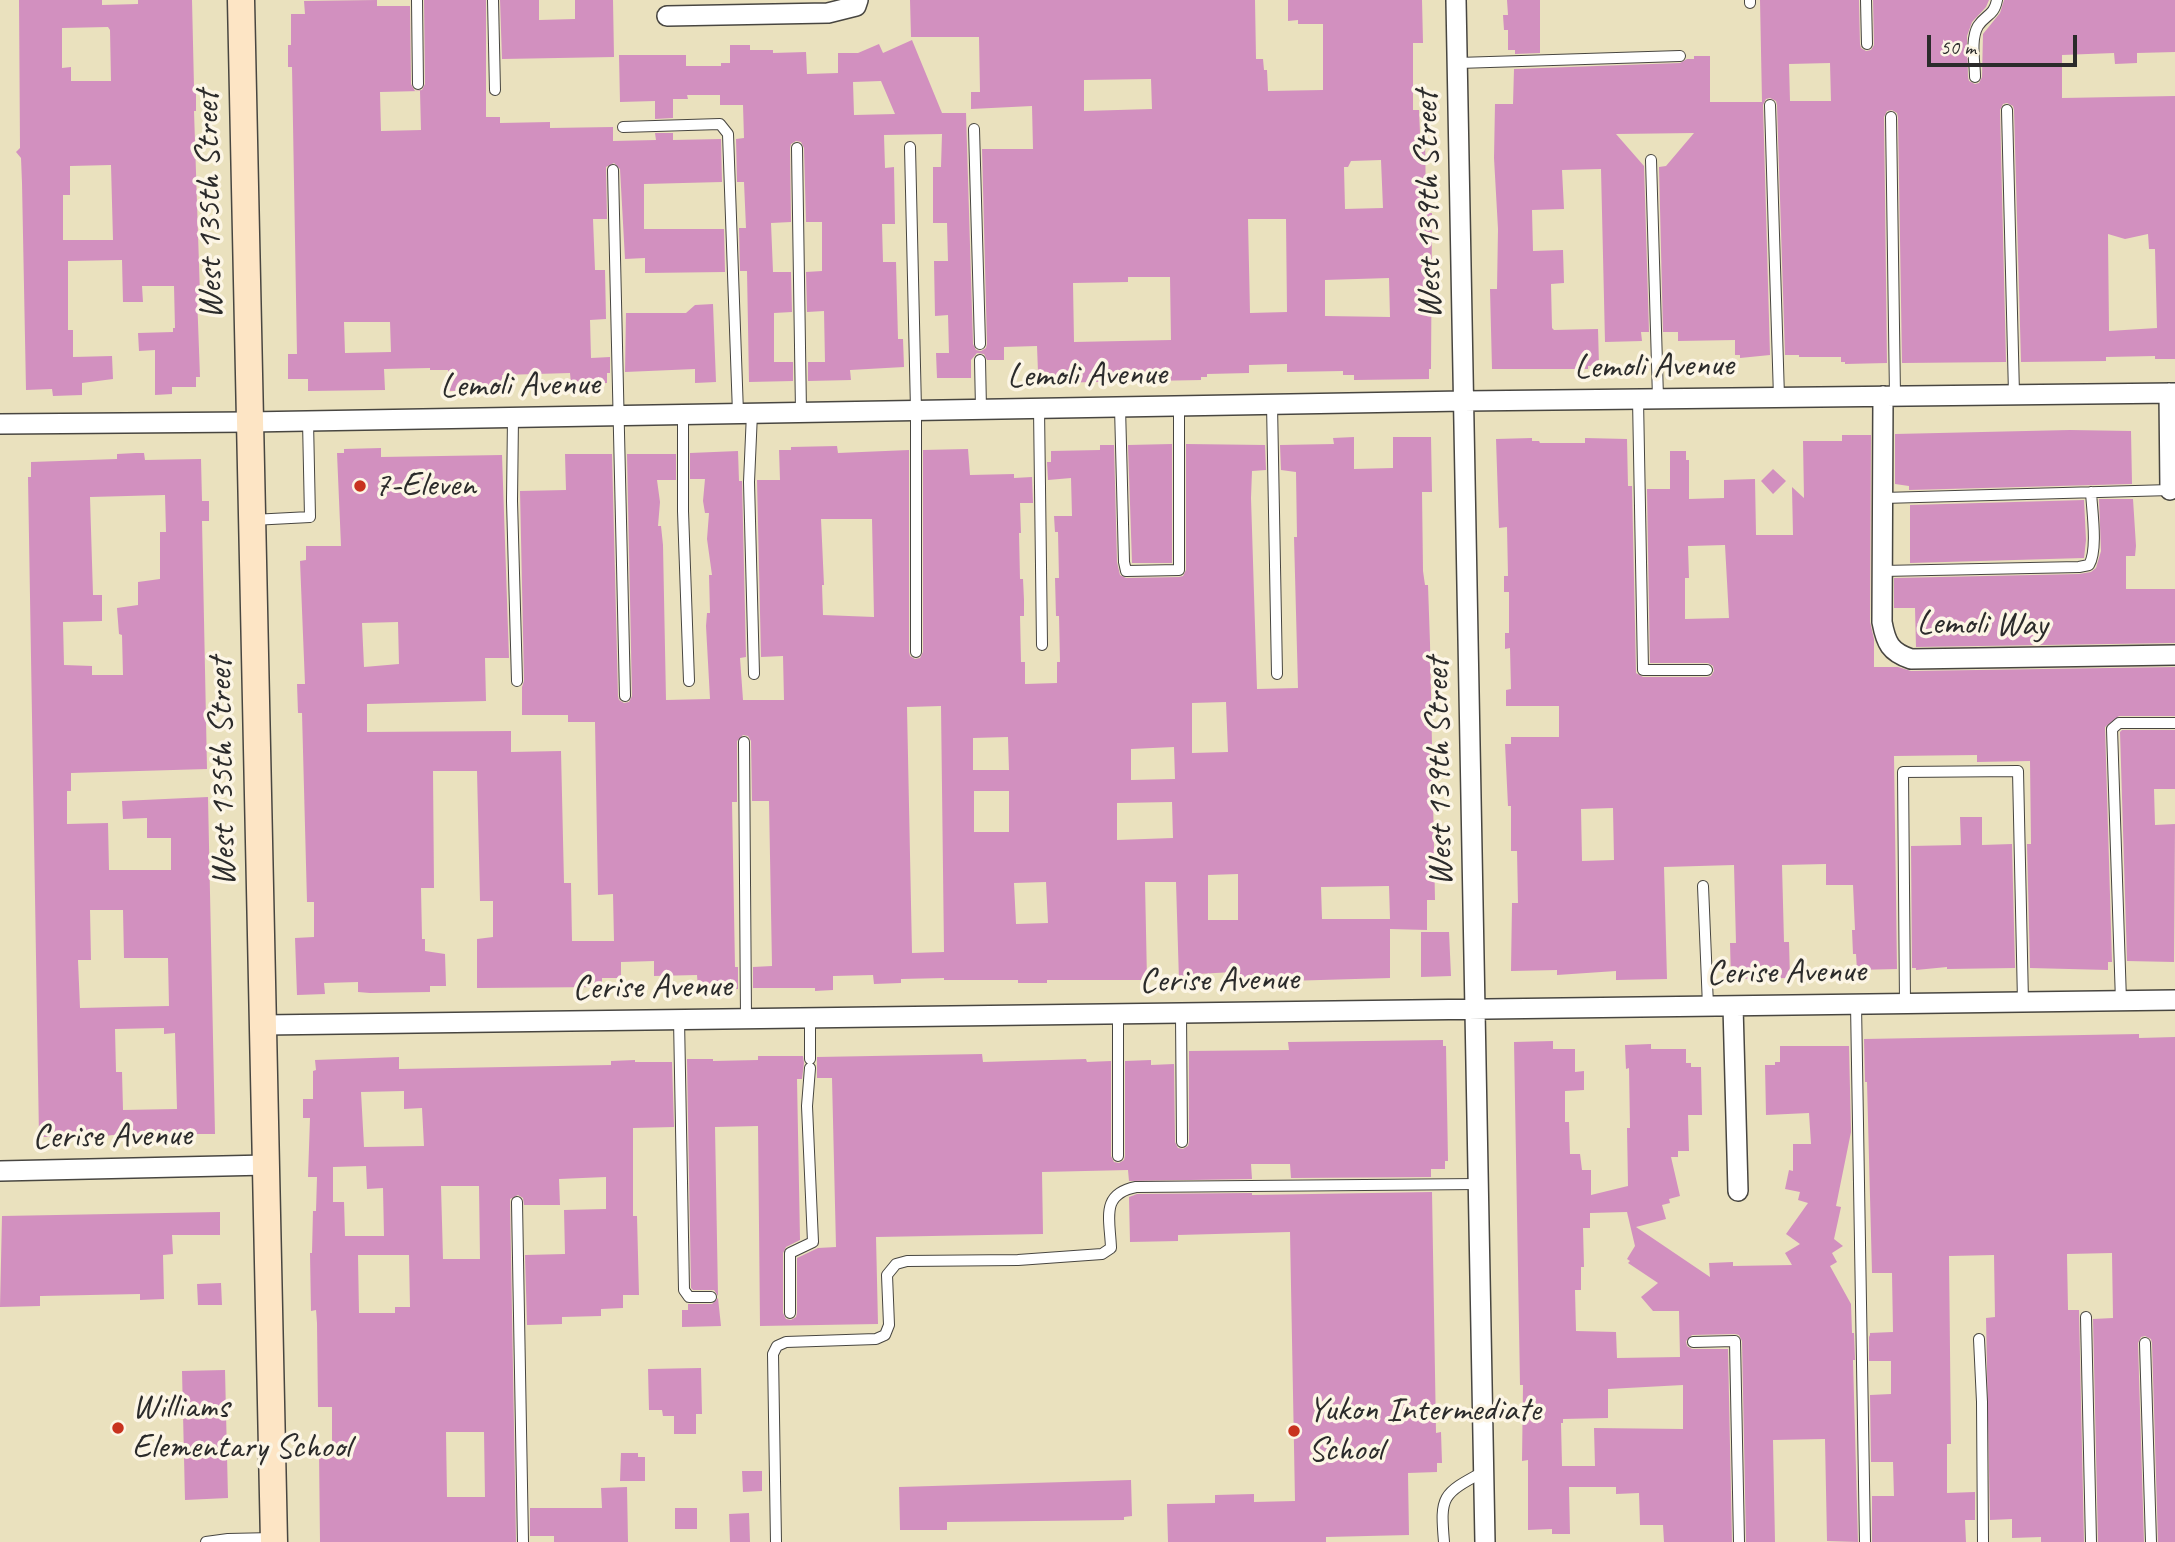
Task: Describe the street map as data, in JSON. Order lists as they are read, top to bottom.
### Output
{
  "streets": {
    "street": [
      "West 135th Street",
      "West 139th Street",
      "Lemoli Avenue",
      "Lemoli Way",
      "Cerise Avenue"
    ]
  },
  "crossings": [
    ["West 135th Street", "Lemoli Avenue"],
    ["West 135th Street", "Cerise Avenue"],
    ["West 139th Street", "Lemoli Avenue"],
    ["West 139th Street", "Cerise Avenue"],
    ["Lemoli Avenue", "Lemoli Way"]
  ],
  "places": ["7-Eleven", "Williams Elementary School", "Yukon Intermediate School"],
  "scale_bar": "50 m"
}
